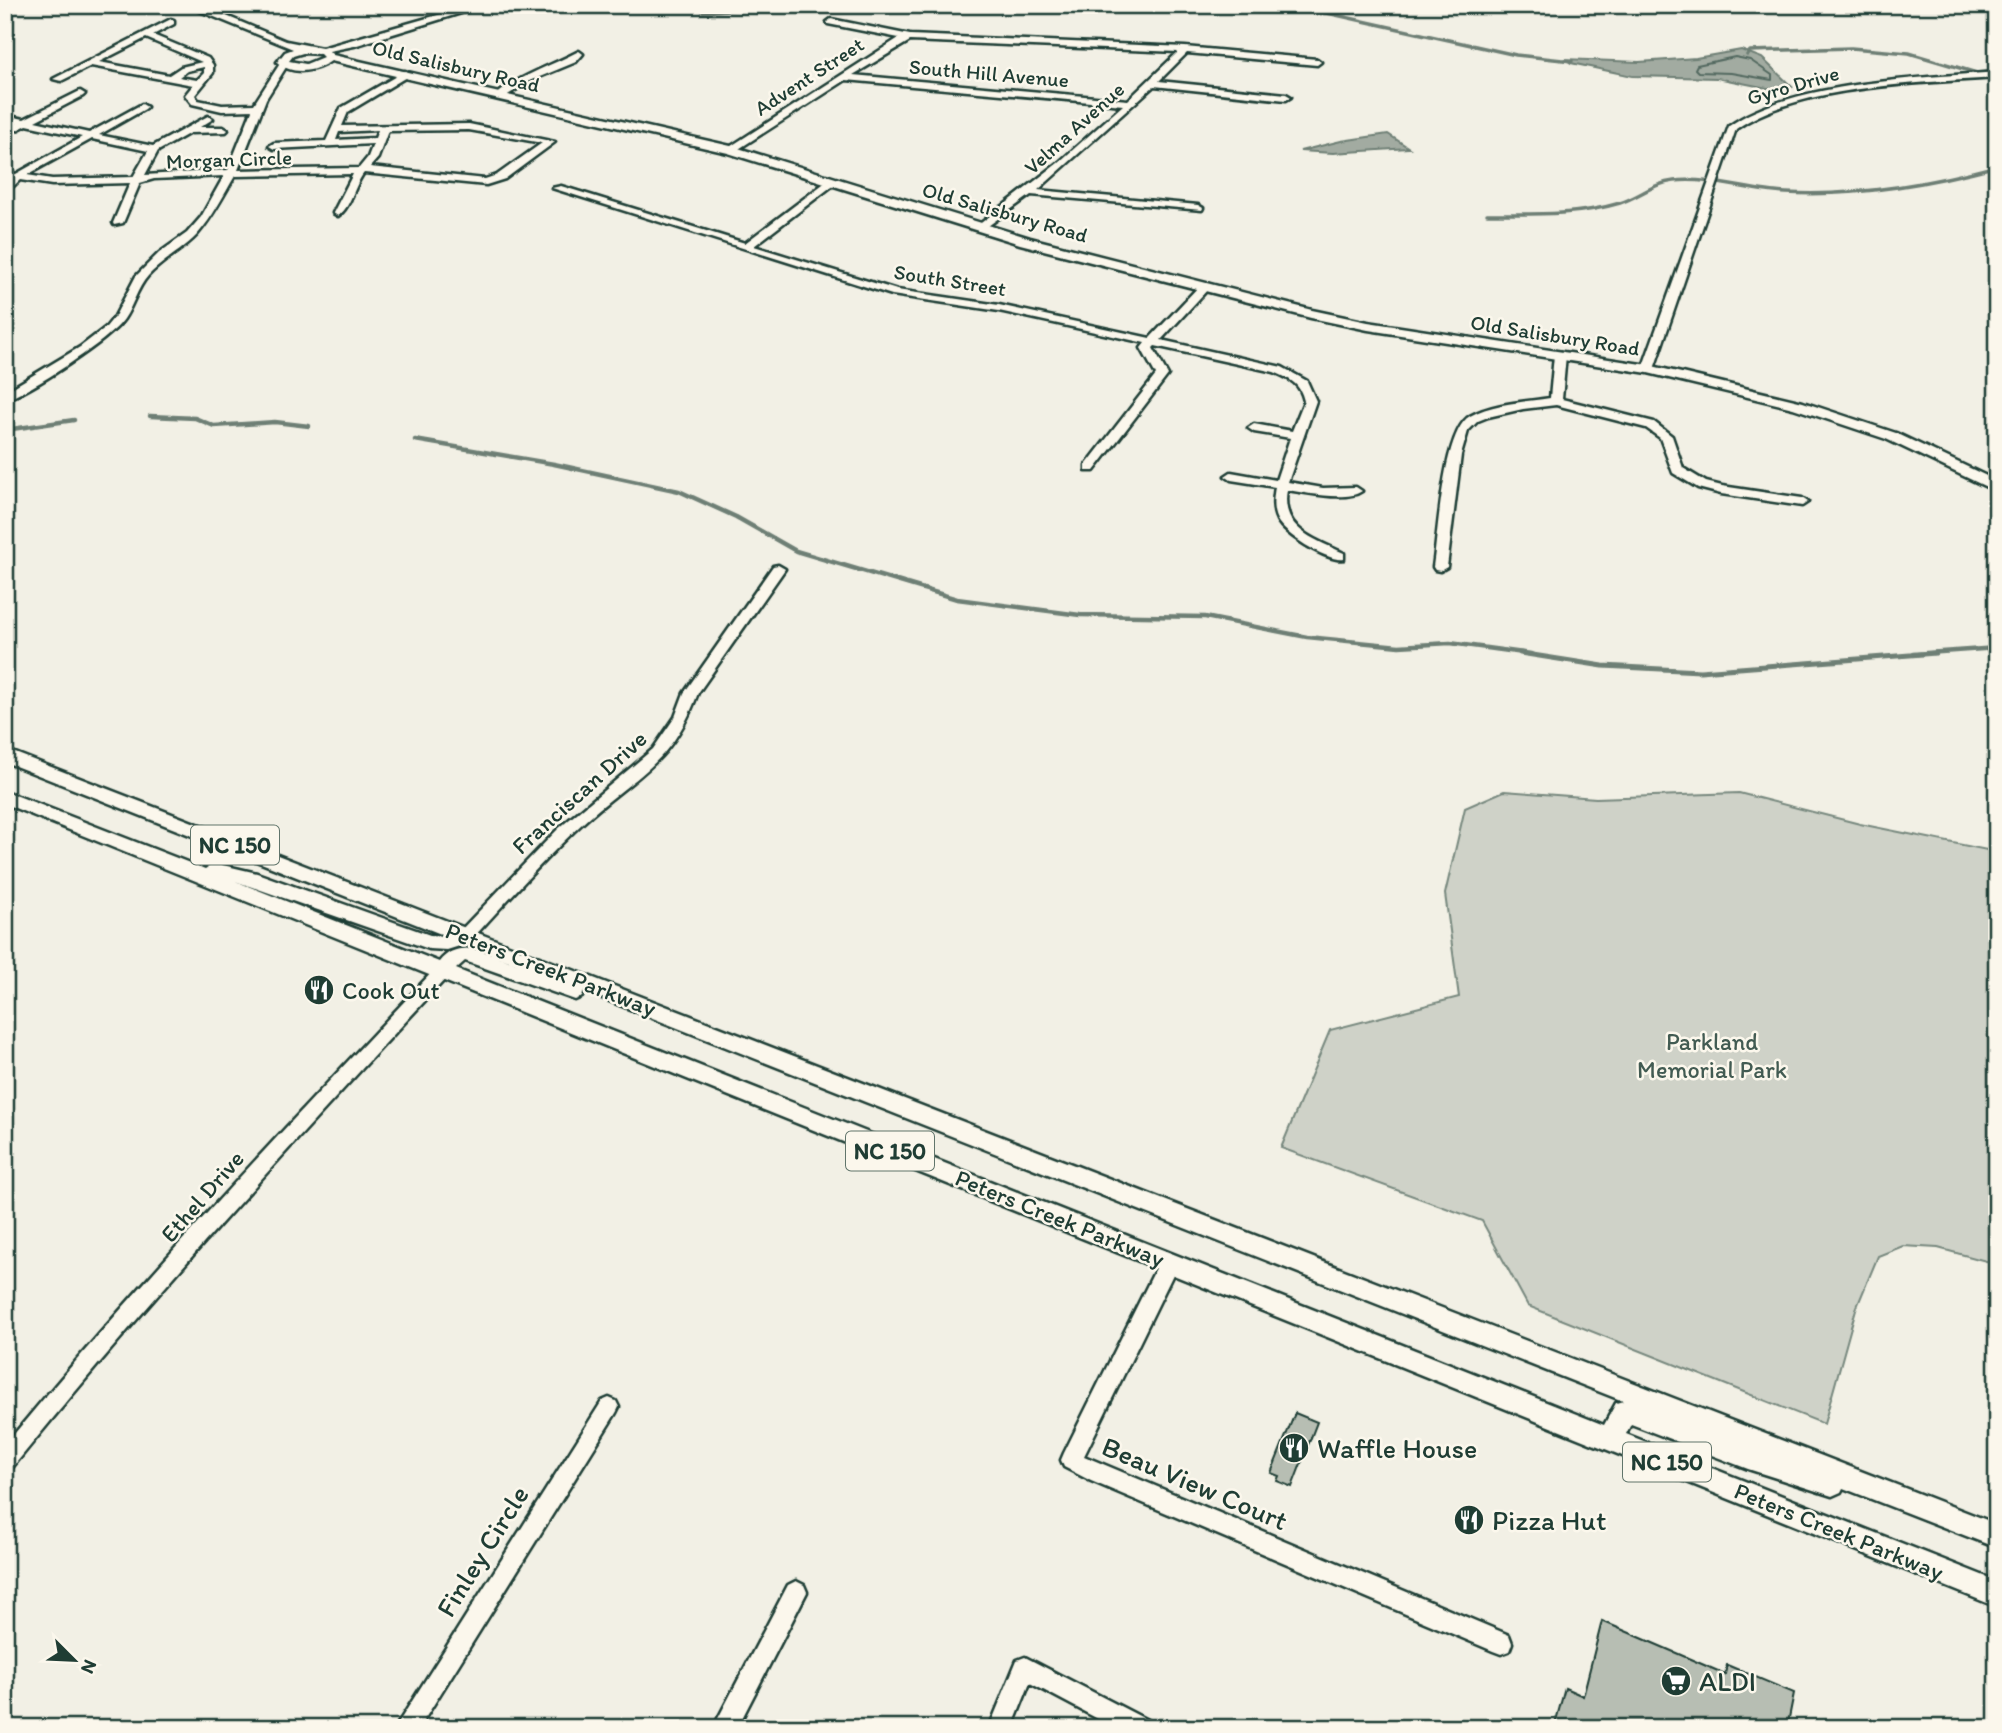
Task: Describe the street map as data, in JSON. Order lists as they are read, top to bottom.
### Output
{
  "streets": {
    "main road": ["Old Salisbury Road", "NC 150", "Peters Creek Parkway"],
    "street": [
      "South Hill Avenue",
      "Advent Street",
      "Gyro Drive",
      "Velma Avenue",
      "Morgan Circle",
      "South Street",
      "Franciscan Drive",
      "Ethel Drive",
      "Beau View Court",
      "Finley Circle"
    ]
  },
  "crossings": [
    ["Old Salisbury Road", "Advent Street"],
    ["Old Salisbury Road", "Gyro Drive"],
    ["Old Salisbury Road", "Velma Avenue"],
    ["South Hill Avenue", "Advent Street"],
    ["South Hill Avenue", "Velma Avenue"],
    ["Franciscan Drive", "Peters Creek Parkway"],
    ["Peters Creek Parkway", "Ethel Drive"],
    ["Peters Creek Parkway", "Beau View Court"]
  ],
  "parks": ["Parkland Memorial Park"],
  "places": {
    "restaurant": ["Cook Out", "Waffle House", "Pizza Hut"],
    "supermarket": ["ALDI"]
  },
  "north": "bottom right"
}
